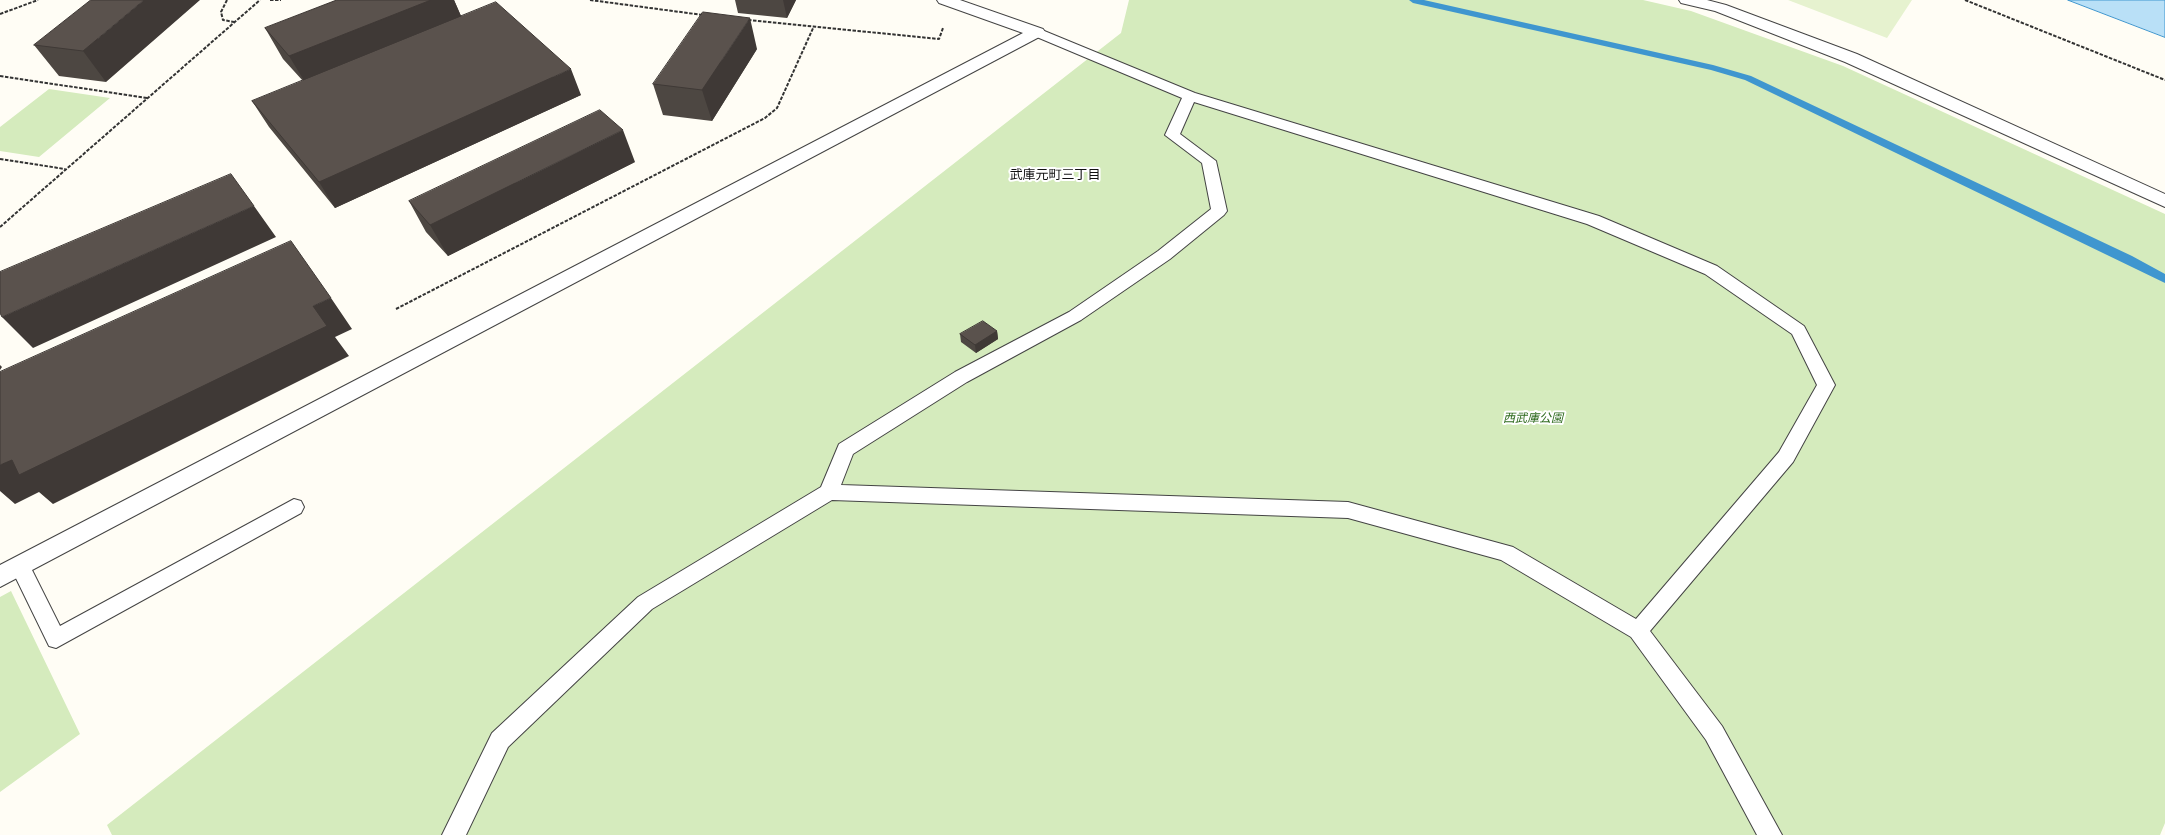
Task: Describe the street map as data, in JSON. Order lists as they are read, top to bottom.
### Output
{
  "districts": ["武庫元町三丁目"],
  "parks": ["西武庫公園"]
}
